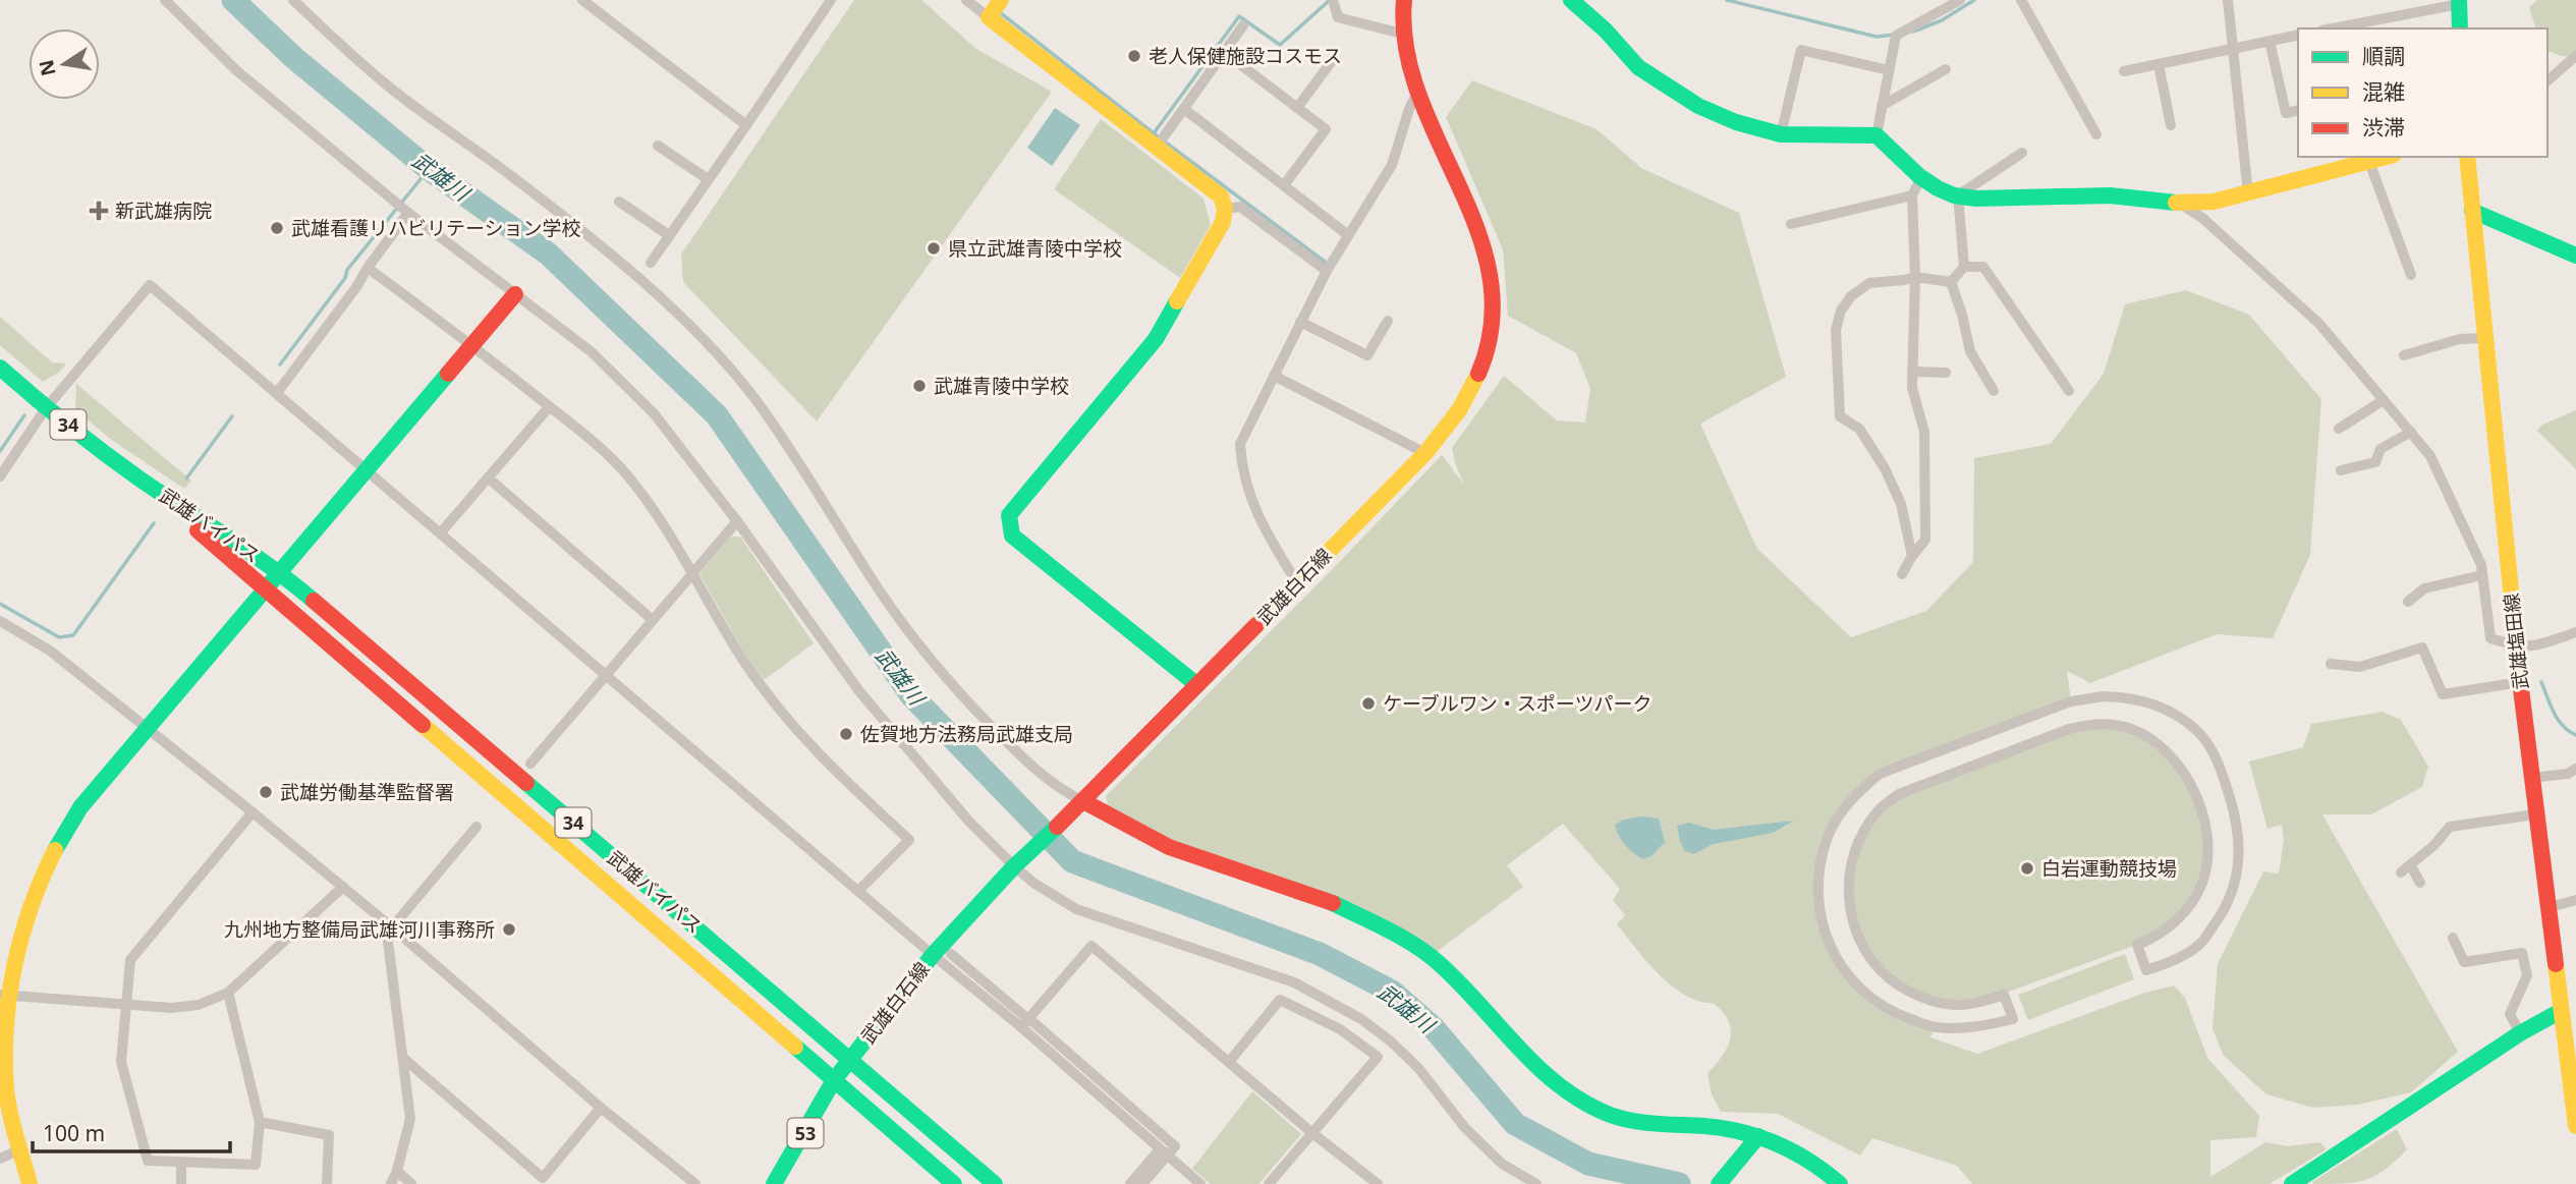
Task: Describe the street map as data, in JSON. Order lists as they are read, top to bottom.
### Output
{
  "streets": {
    "main road": [
      "34",
      "武雄バイパス",
      "武雄白石線",
      "武雄塩田線",
      "53"
    ]
  },
  "crossings": [
    ["武雄バイパス", "武雄白石線"],
    ["武雄バイパス", "53"],
    ["武雄白石線", "53"]
  ],
  "water": ["武雄川"],
  "places": {
    "other": [
      "老人保健施設コスモス",
      "武雄看護リハビリテーション学校",
      "県立武雄青陵中学校",
      "武雄青陵中学校",
      "ケーブルワン・スポーツパーク",
      "佐賀地方法務局武雄支局",
      "武雄労働基準監督署",
      "白岩運動競技場",
      "九州地方整備局武雄河川事務所"
    ],
    "health": ["新武雄病院"]
  },
  "legend": ["順調", "混雑", "渋滞"],
  "scale_bar": "100 m",
  "north": "left"
}
